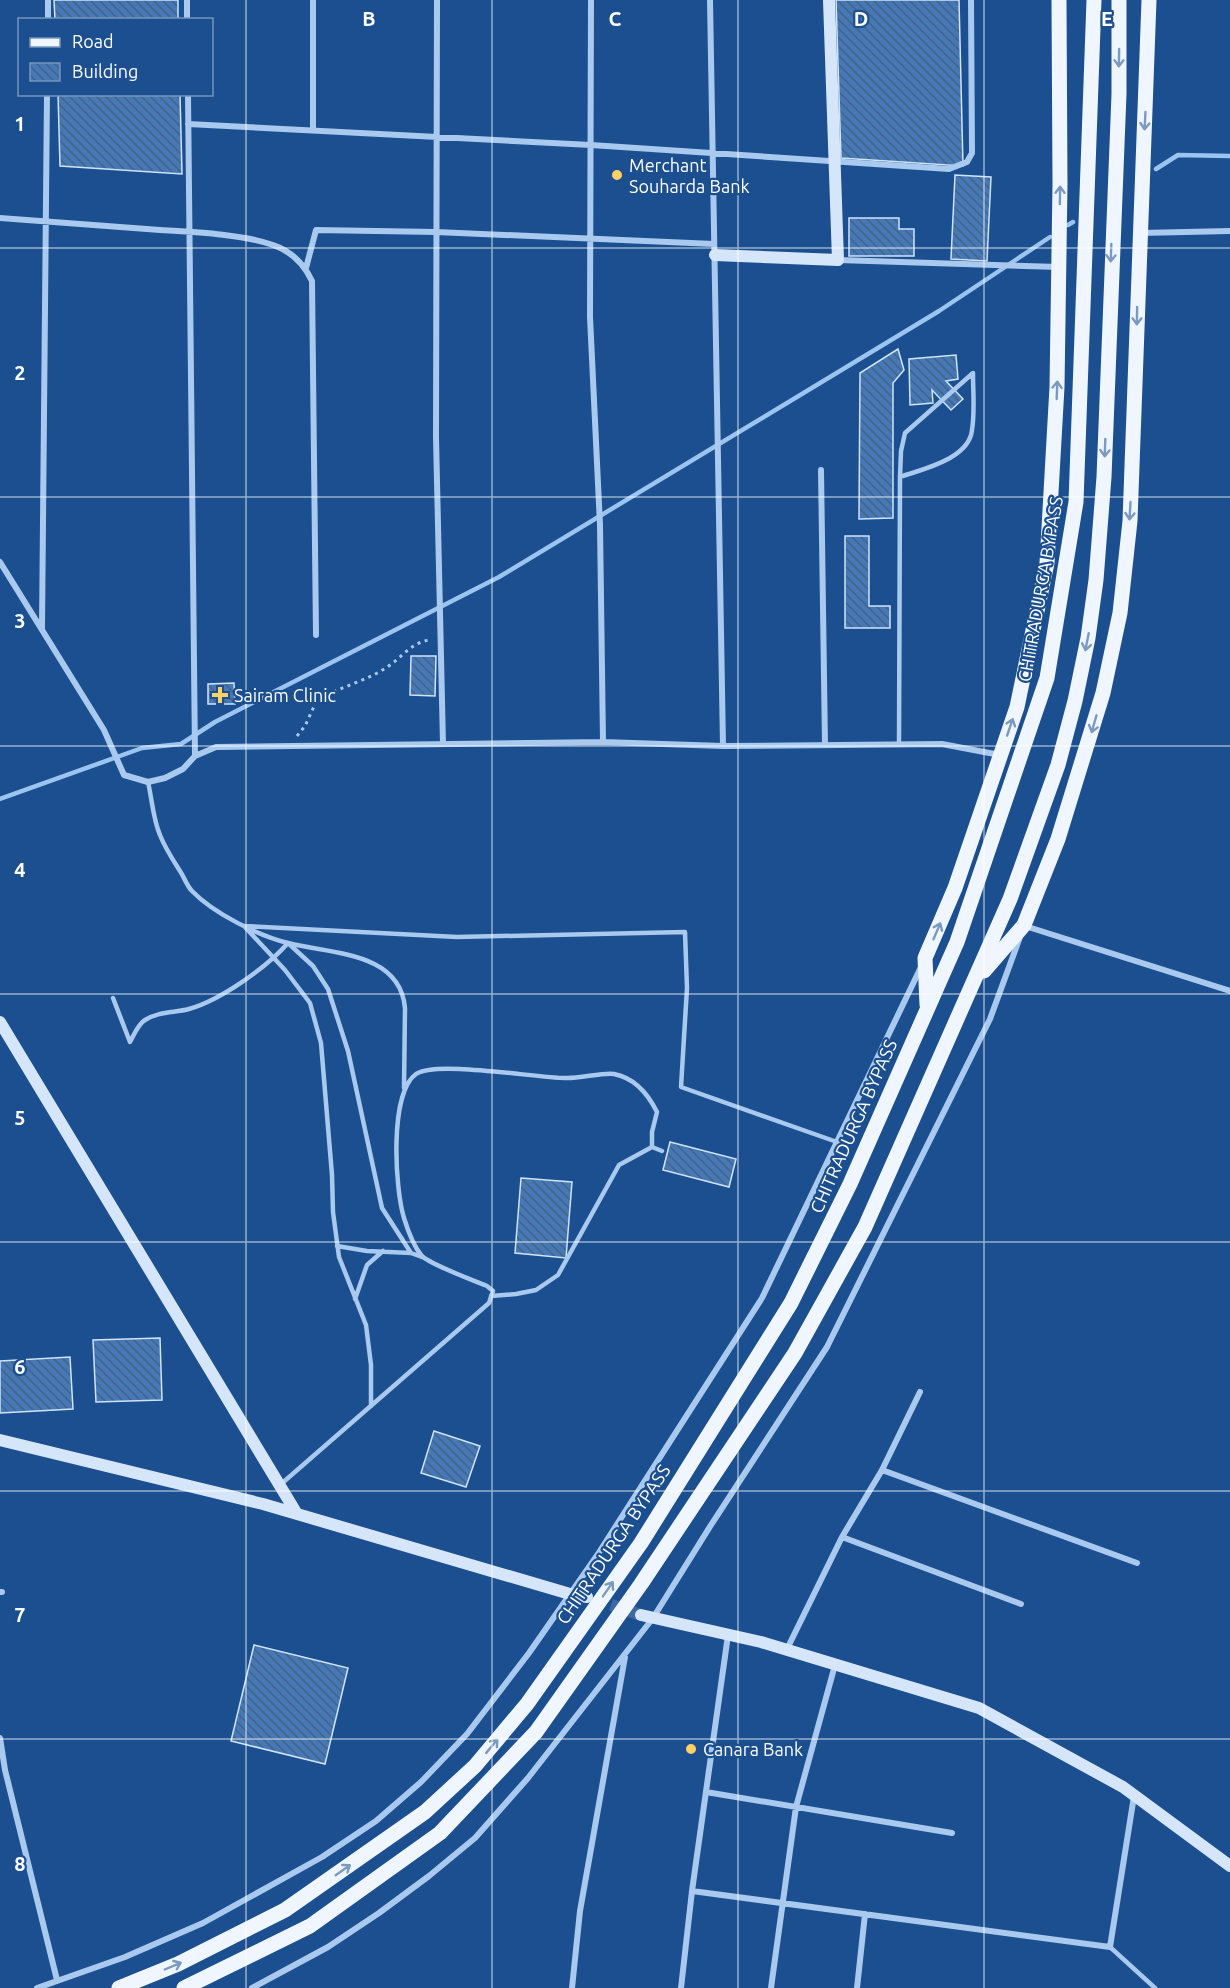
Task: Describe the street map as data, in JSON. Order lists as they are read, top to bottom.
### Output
{
  "streets": {
    "main road": ["CHITRADURGA BYPASS"]
  },
  "places": {
    "other": ["Merchant Souharda Bank", "Canara Bank"],
    "health": ["Sairam Clinic"]
  },
  "legend": ["Road", "Building"],
  "grid": {
    "columns": [
      "B",
      "C",
      "D",
      "E"
    ],
    "rows": [
      "1",
      "2",
      "3",
      "4",
      "5",
      "6",
      "7",
      "8"
    ]
  }
}
